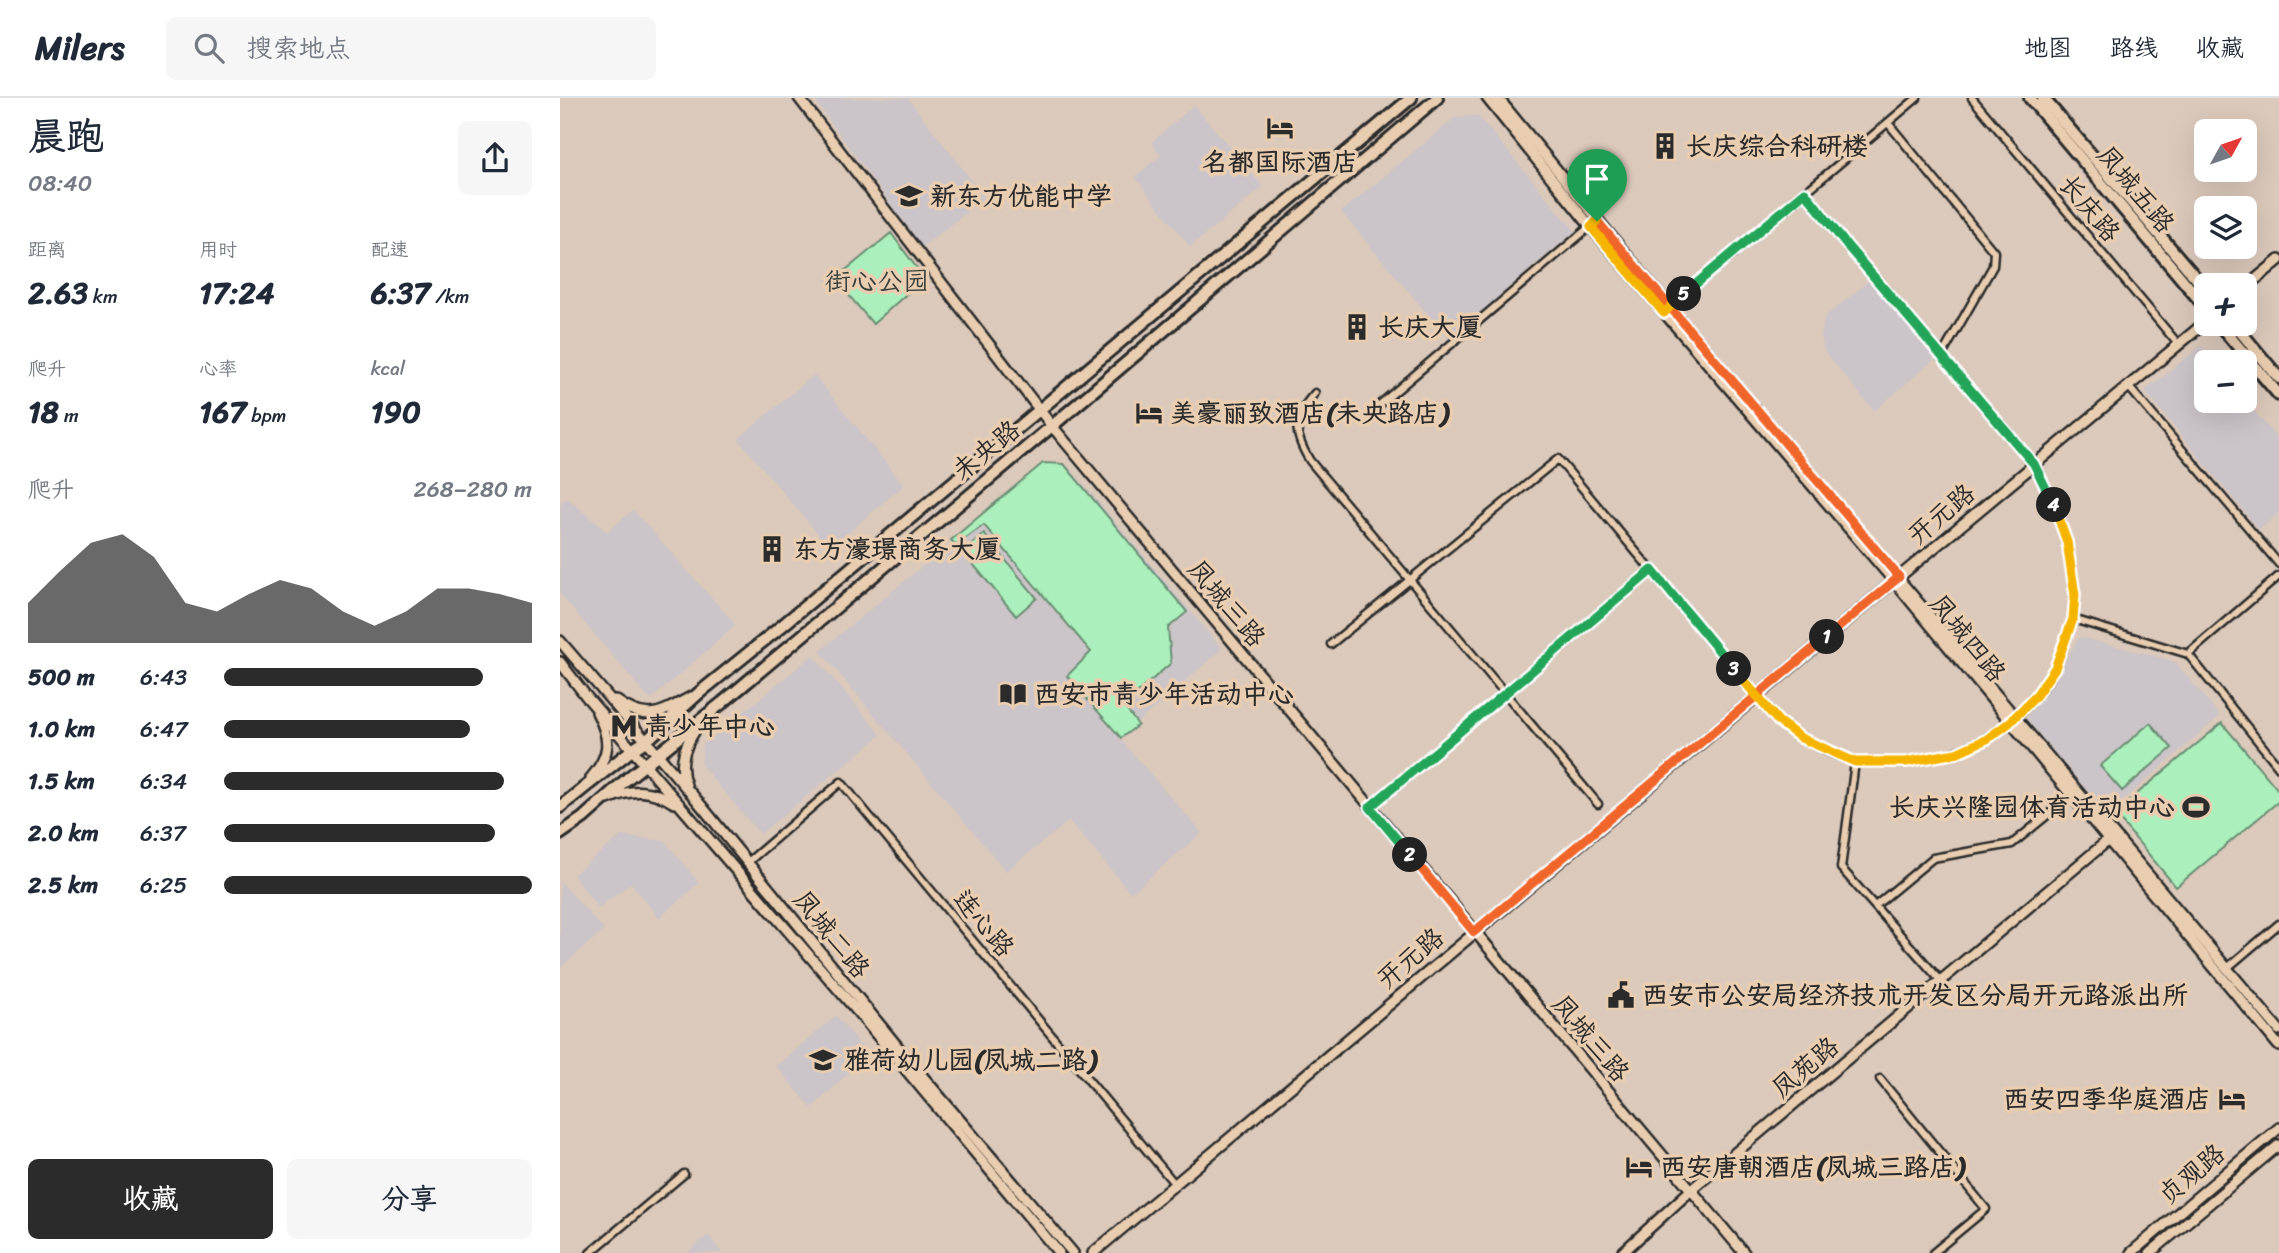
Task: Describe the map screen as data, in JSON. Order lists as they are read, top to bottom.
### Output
{
  "streets": {
    "main road": ["凤城五路", "未央路"],
    "street": [
      "长庆路",
      "开元路",
      "凤城三路",
      "凤城四路",
      "连心路",
      "凤城二路",
      "凤苑路",
      "贞观路"
    ]
  },
  "crossings": [
    ["长庆路", "开元路"],
    ["未央路", "凤城三路"],
    ["未央路", "凤城二路"],
    ["开元路", "凤城三路"],
    ["开元路", "凤城四路"],
    ["开元路", "连心路"],
    ["凤城三路", "凤苑路"],
    ["凤城四路", "凤苑路"],
    ["连心路", "凤城二路"]
  ],
  "parks": ["街心公园"],
  "places": {
    "hotel": [
      "名都国际酒店",
      "美豪丽致酒店(未央路店)",
      "西安四季华庭酒店",
      "西安唐朝酒店(凤城三路店)"
    ],
    "building": ["长庆综合科研楼", "长庆大厦", "东方濠璟商务大厦"],
    "school or university": ["新东方优能中学", "雅荷幼儿园(凤城二路)"],
    "library": ["西安市青少年活动中心"],
    "metro station": ["青少年中心"],
    "sports": ["长庆兴隆园体育活动中心"],
    "public building": ["西安市公安局经济技术开发区分局开元路派出所"]
  },
  "north": "top right",
  "page": {
    "header": "Milers",
    "search": "搜索地点",
    "nav": ["地图", "路线", "收藏"],
    "heading": ["晨跑", "08:40"],
    "map_buttons": ["+", "−"],
    "stats": [
      ["距离", "2.63 km"],
      ["用时", "17:24"],
      ["配速", "6:37 /km"],
      ["爬升", "18 m"],
      ["心率", "167 bpm"],
      ["kcal", "190"]
    ],
    "pins": [
      "5",
      "4",
      "1",
      "3",
      "2"
    ],
    "chart": ["爬升", "268–280 m"],
    "list": [
      {
        "name": "500 m",
        "note": "6:43"
      },
      {
        "name": "1.0 km",
        "note": "6:47"
      },
      {
        "name": "1.5 km",
        "note": "6:34"
      },
      {
        "name": "2.0 km",
        "note": "6:37"
      },
      {
        "name": "2.5 km",
        "note": "6:25"
      }
    ],
    "buttons": ["收藏", "分享"]
  }
}
